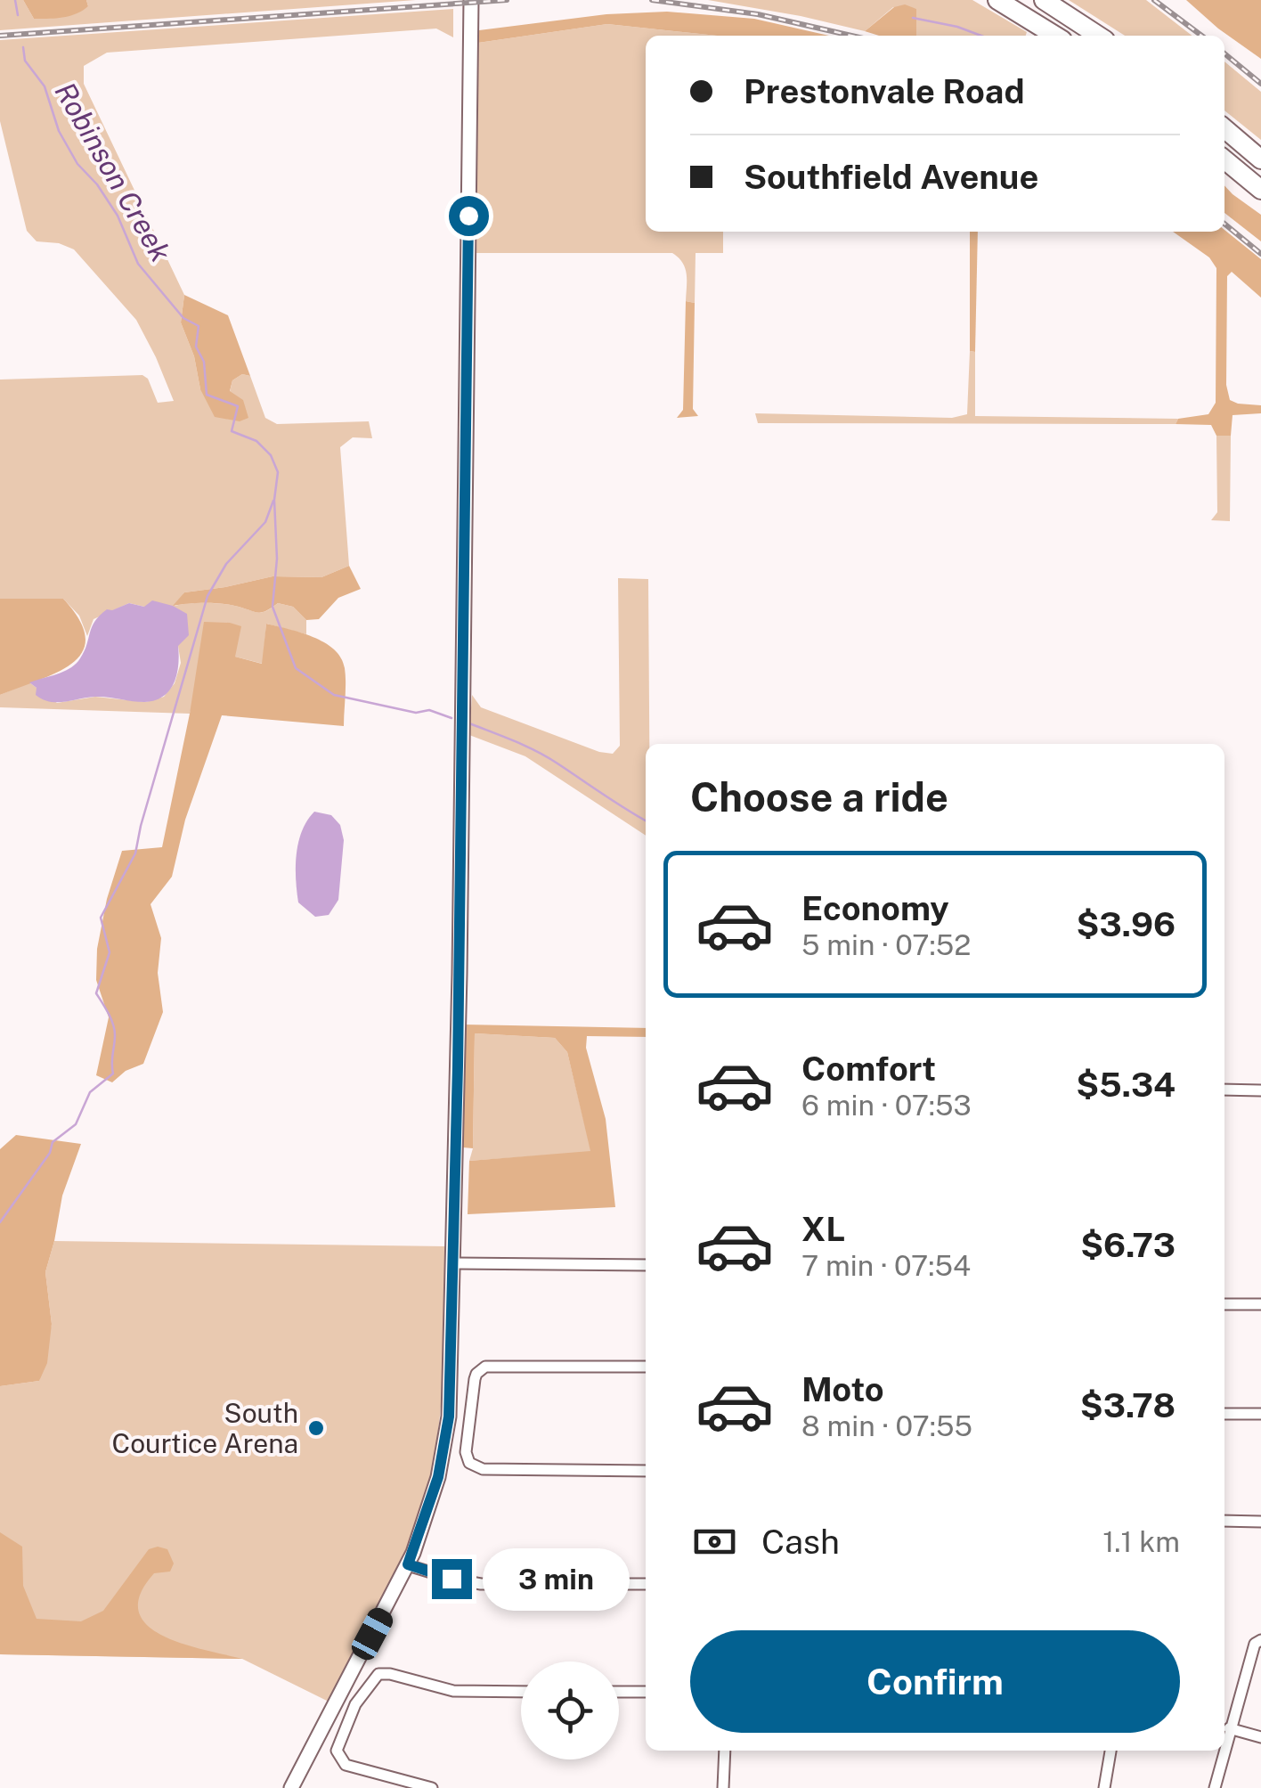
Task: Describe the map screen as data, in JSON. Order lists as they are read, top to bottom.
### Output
{
  "water": ["Robinson Creek"],
  "places": ["South Courtice Arena"],
  "page": {
    "banner": ["Prestonvale Road", "Southfield Avenue"],
    "heading": "Choose a ride",
    "list": [
      {
        "name": "Economy",
        "note": "5 min · 07:52",
        "value": "$3.96"
      },
      {
        "name": "Comfort",
        "note": "6 min · 07:53",
        "value": "$5.34"
      },
      {
        "name": "XL",
        "note": "7 min · 07:54",
        "value": "$6.73"
      },
      {
        "name": "Moto",
        "note": "8 min · 07:55",
        "value": "$3.78"
      }
    ],
    "pay": ["Cash", "1.1 km"],
    "bubble": "3 min",
    "buttons": "Confirm"
  }
}
